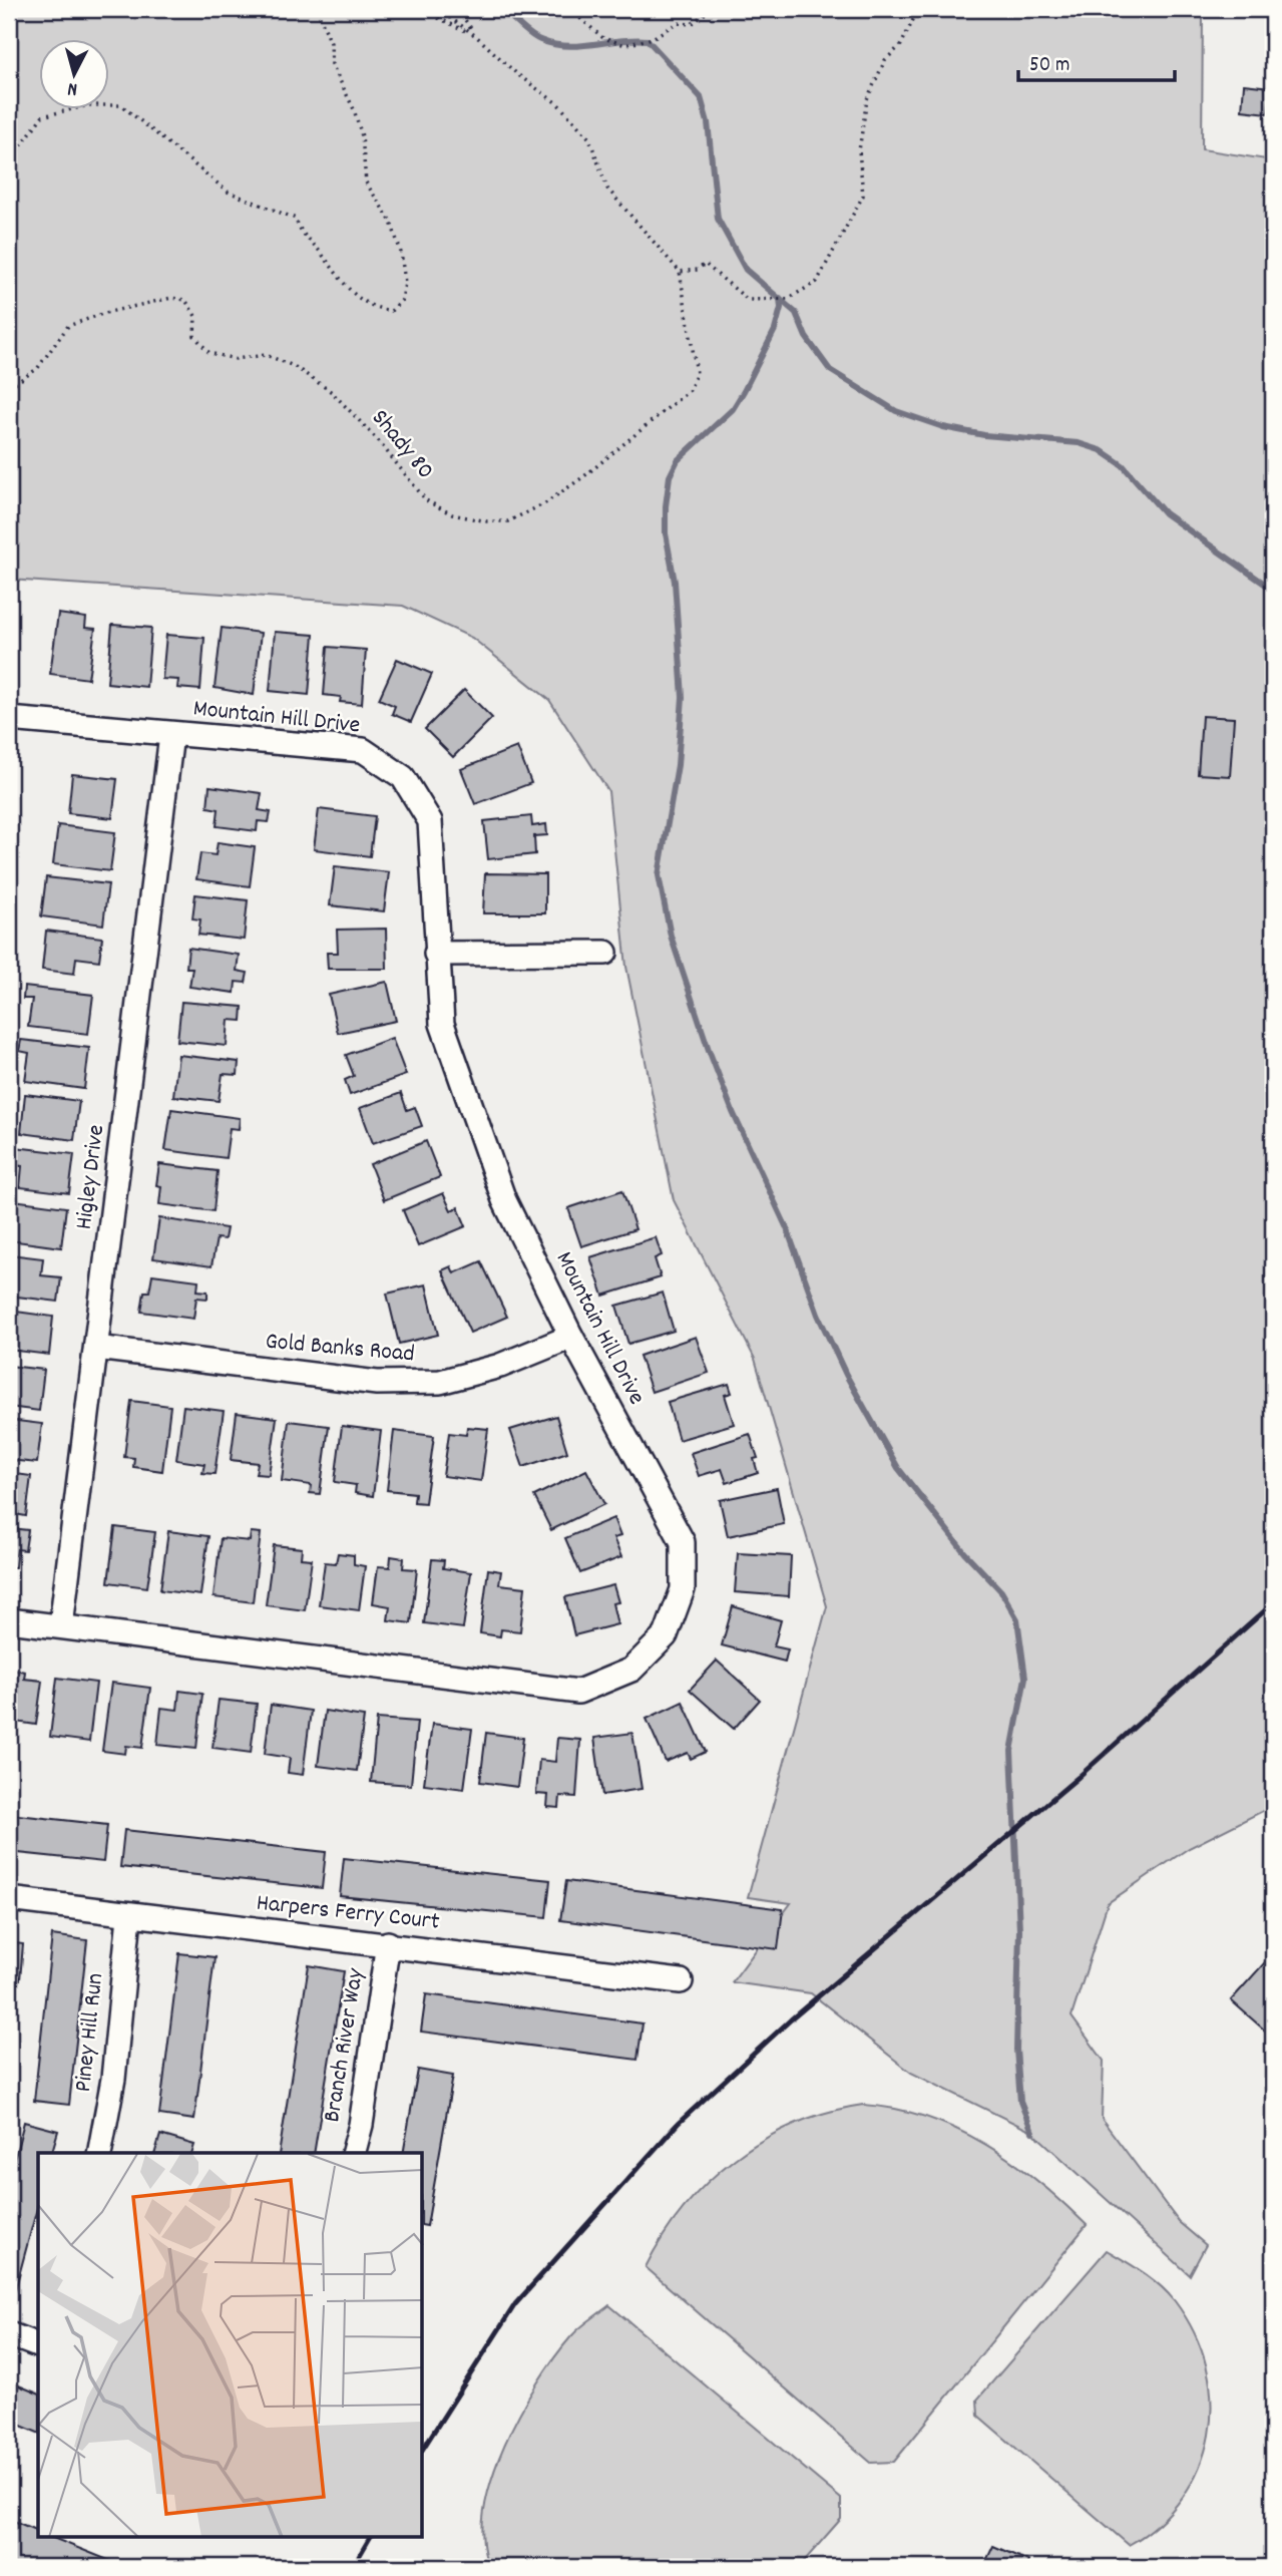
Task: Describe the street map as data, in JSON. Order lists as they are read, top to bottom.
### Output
{
  "streets": {
    "street": [
      "Mountain Hill Drive",
      "Higley Drive",
      "Gold Banks Road",
      "Harpers Ferry Court",
      "Piney Hill Run",
      "Branch River Way"
    ],
    "path": ["Shady 80"]
  },
  "crossings": [
    ["Mountain Hill Drive", "Higley Drive"],
    ["Mountain Hill Drive", "Gold Banks Road"],
    ["Higley Drive", "Gold Banks Road"],
    ["Harpers Ferry Court", "Piney Hill Run"],
    ["Harpers Ferry Court", "Branch River Way"]
  ],
  "scale_bar": "50 m",
  "north": "bottom"
}
